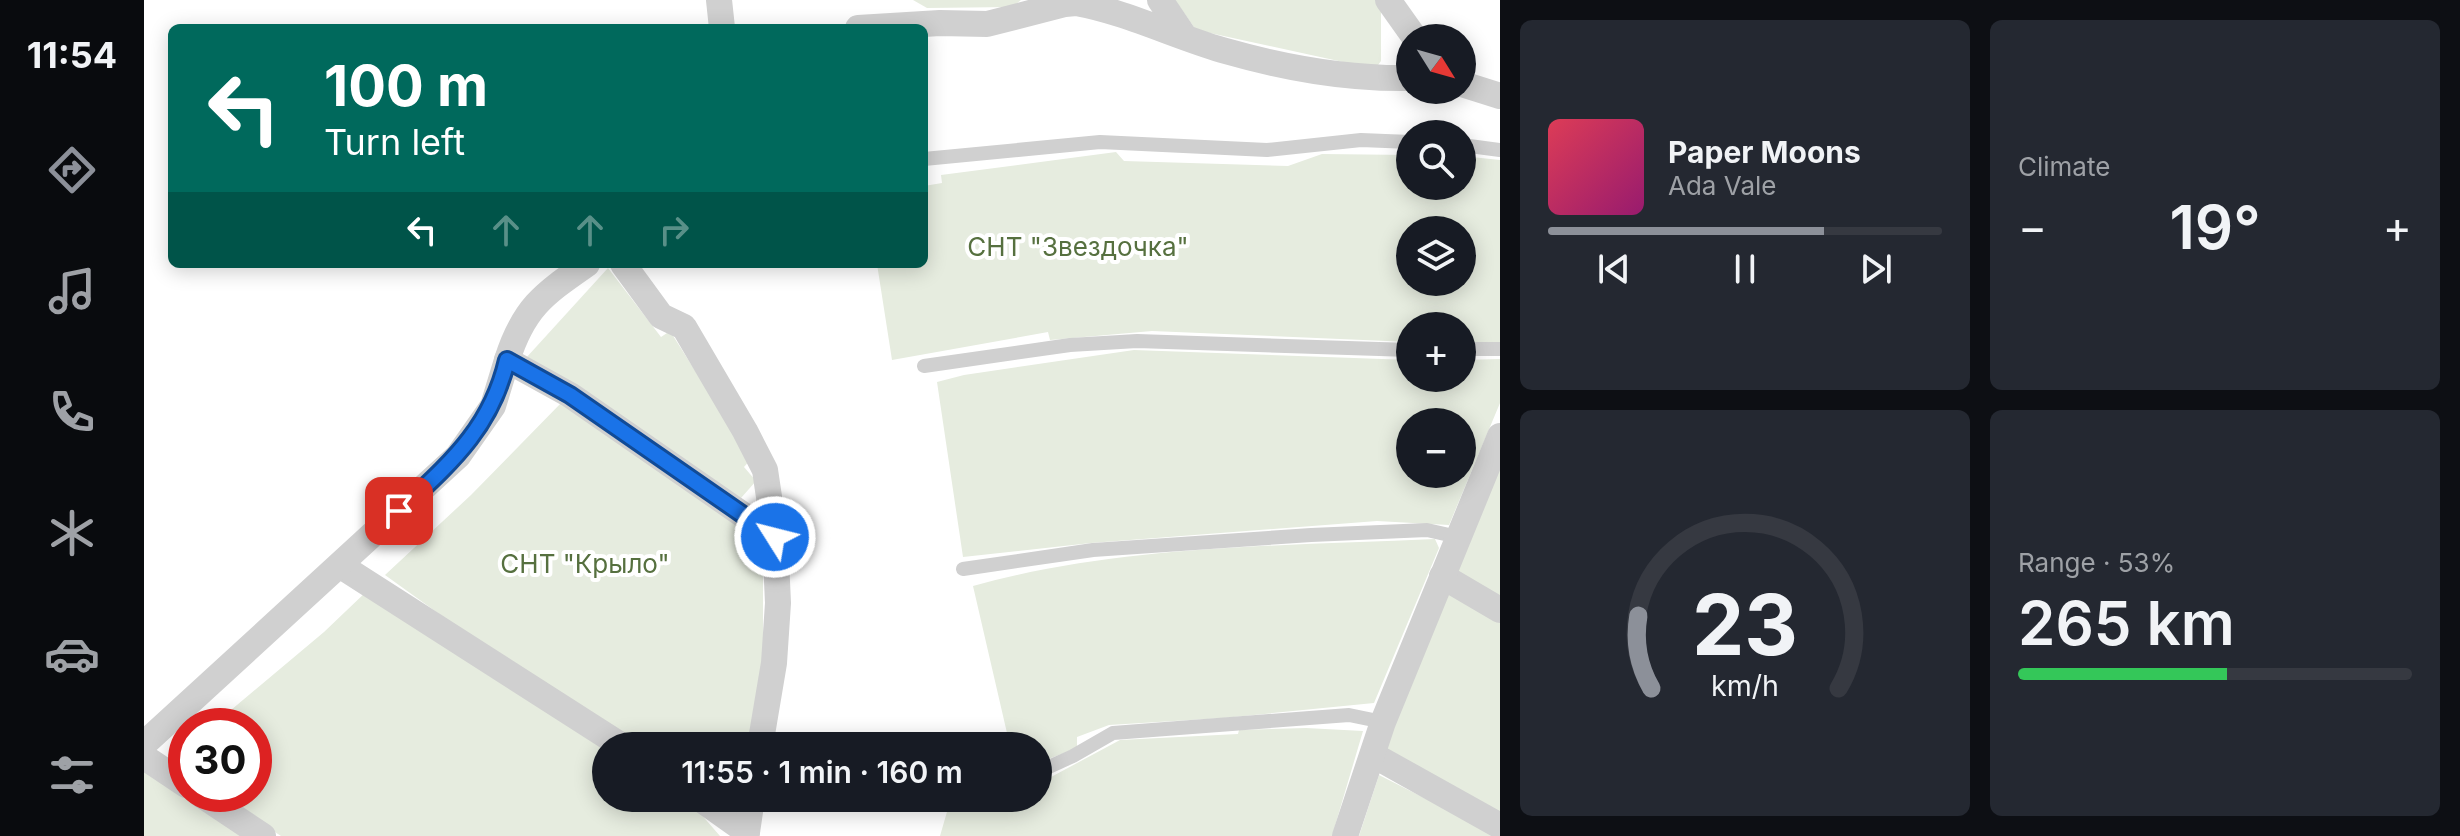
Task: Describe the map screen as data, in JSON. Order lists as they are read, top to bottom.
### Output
{
  "parks": ["СНТ \"Звездочка\"", "СНТ \"Крыло\""],
  "north": "bottom right",
  "page": {
    "tabs": "11:54",
    "tile": [
      "Climate",
      ["Range · 53%", "265 km"]
    ],
    "map_buttons": ["+", "−"],
    "turn": ["100 m", "Turn left"],
    "song": ["Paper Moons", "Ada Vale"],
    "heat": ["−", "19°", "+"],
    "limit": "30",
    "trip": "11:55 · 1 min · 160 m",
    "gauge": ["23", "km/h"]
  }
}
